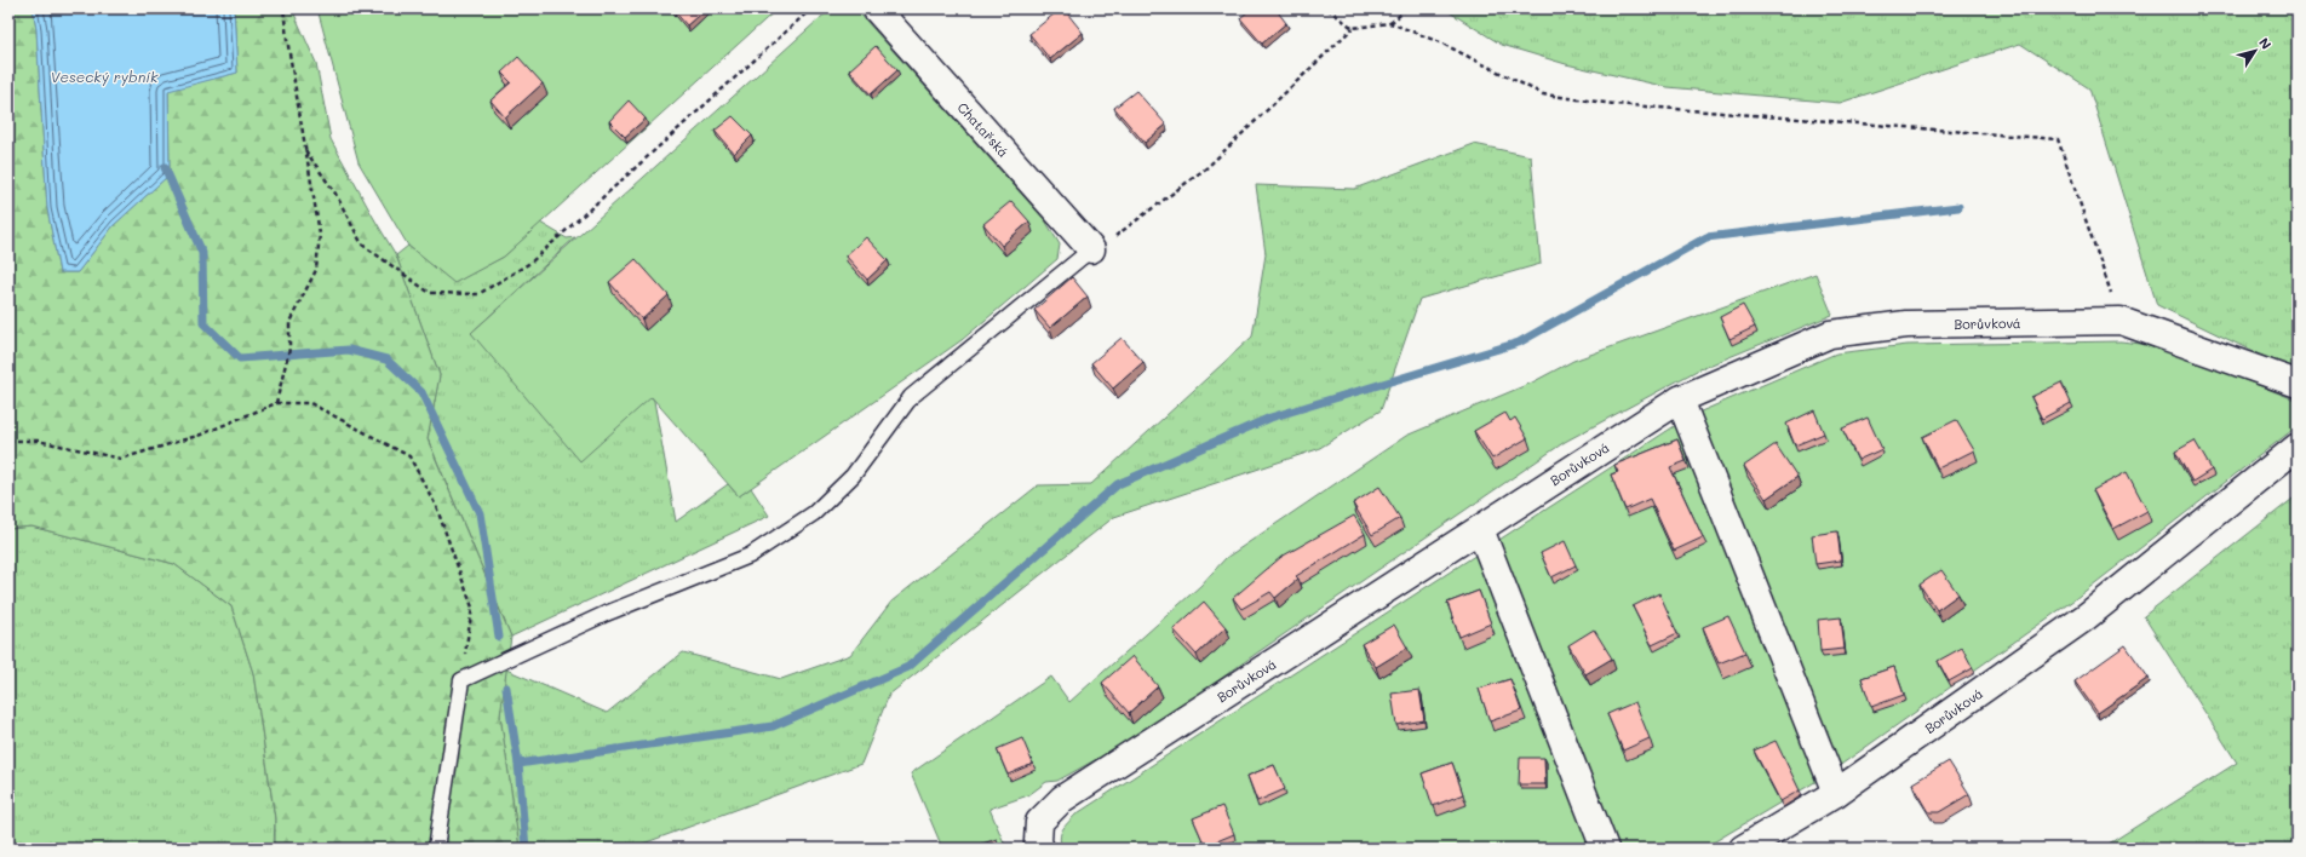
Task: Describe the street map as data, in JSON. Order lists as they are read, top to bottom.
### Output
{
  "streets": {
    "street": ["Chatařská", "Borůvková"]
  },
  "water": ["Vesecký rybník"],
  "north": "top right"
}
